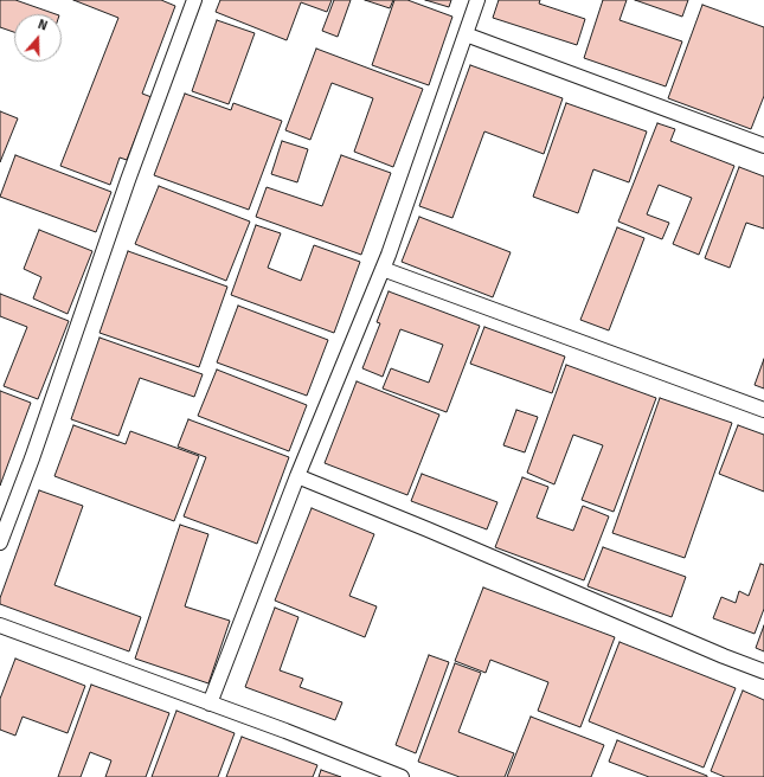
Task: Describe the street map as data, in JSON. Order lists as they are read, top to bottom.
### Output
{
  "north": "top"
}
